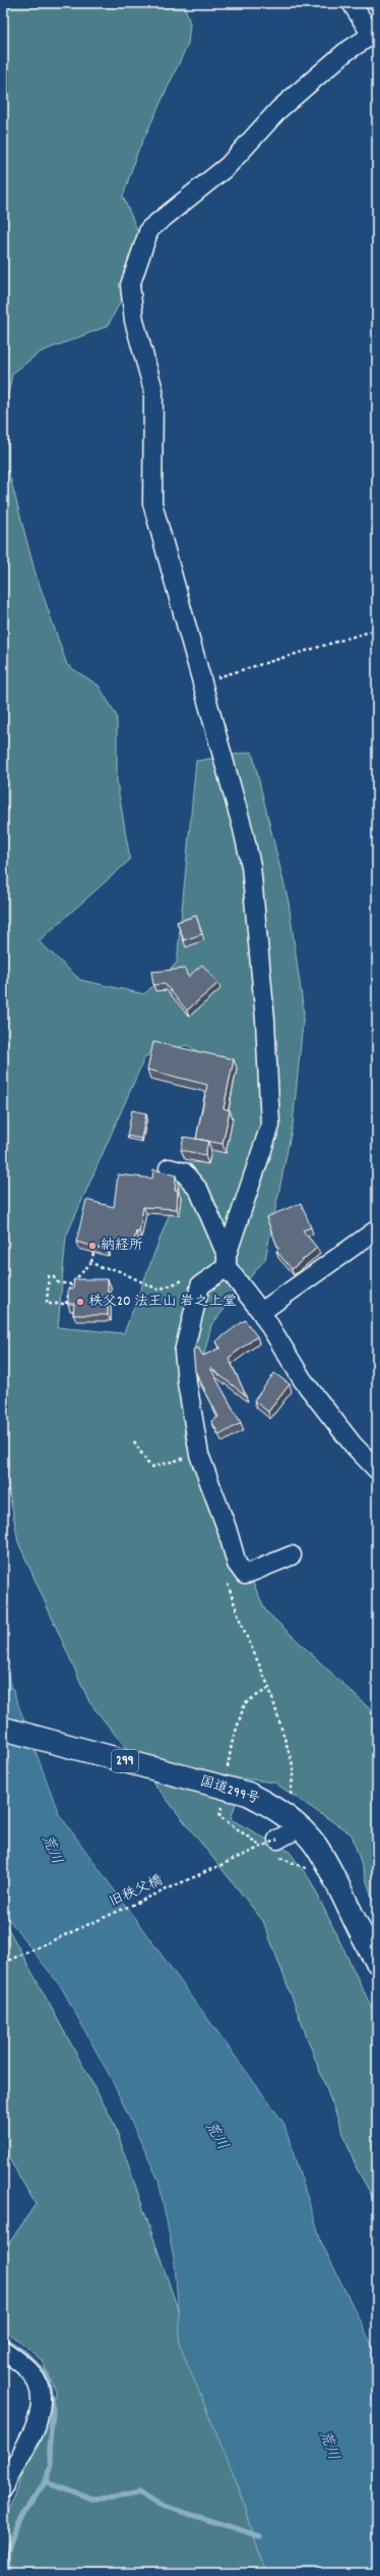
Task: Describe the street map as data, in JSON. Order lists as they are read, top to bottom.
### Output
{
  "streets": {
    "highway": ["299", "国道299号"],
    "path": ["旧秩父橋"]
  },
  "water": ["荒川"],
  "places": ["納経所", "秩父20 法王山 岩之上堂"]
}
